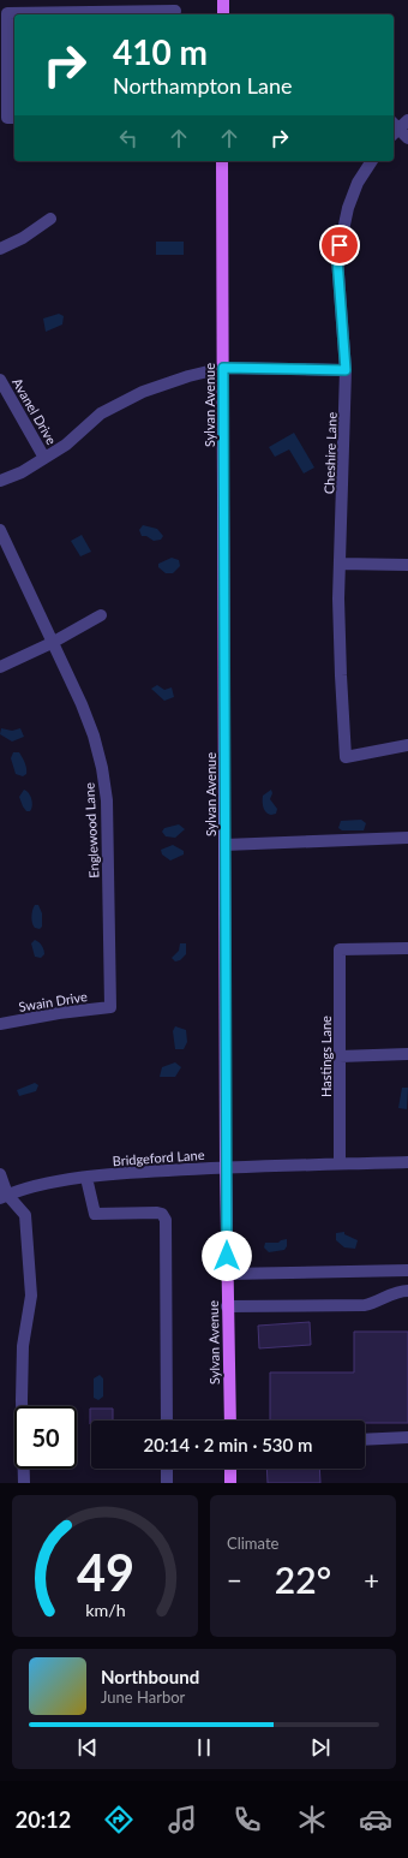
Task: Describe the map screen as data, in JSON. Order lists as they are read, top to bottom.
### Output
{
  "streets": {
    "main road": ["Sylvan Avenue"],
    "street": [
      "Avanel Drive",
      "Cheshire Lane",
      "Englewood Lane",
      "Swain Drive",
      "Hastings Lane",
      "Bridgeford Lane"
    ]
  },
  "crossings": [
    ["Sylvan Avenue", "Bridgeford Lane"],
    ["Englewood Lane", "Swain Drive"],
    ["Hastings Lane", "Bridgeford Lane"]
  ],
  "page": {
    "turn": ["410 m", "Northampton Lane"],
    "limit": "50",
    "trip": "20:14 · 2 min · 530 m",
    "tile": "Climate",
    "heat": ["−", "22°", "+"],
    "song": ["Northbound", "June Harbor"],
    "tabs": "20:12",
    "gauge": ["49", "km/h"]
  }
}
